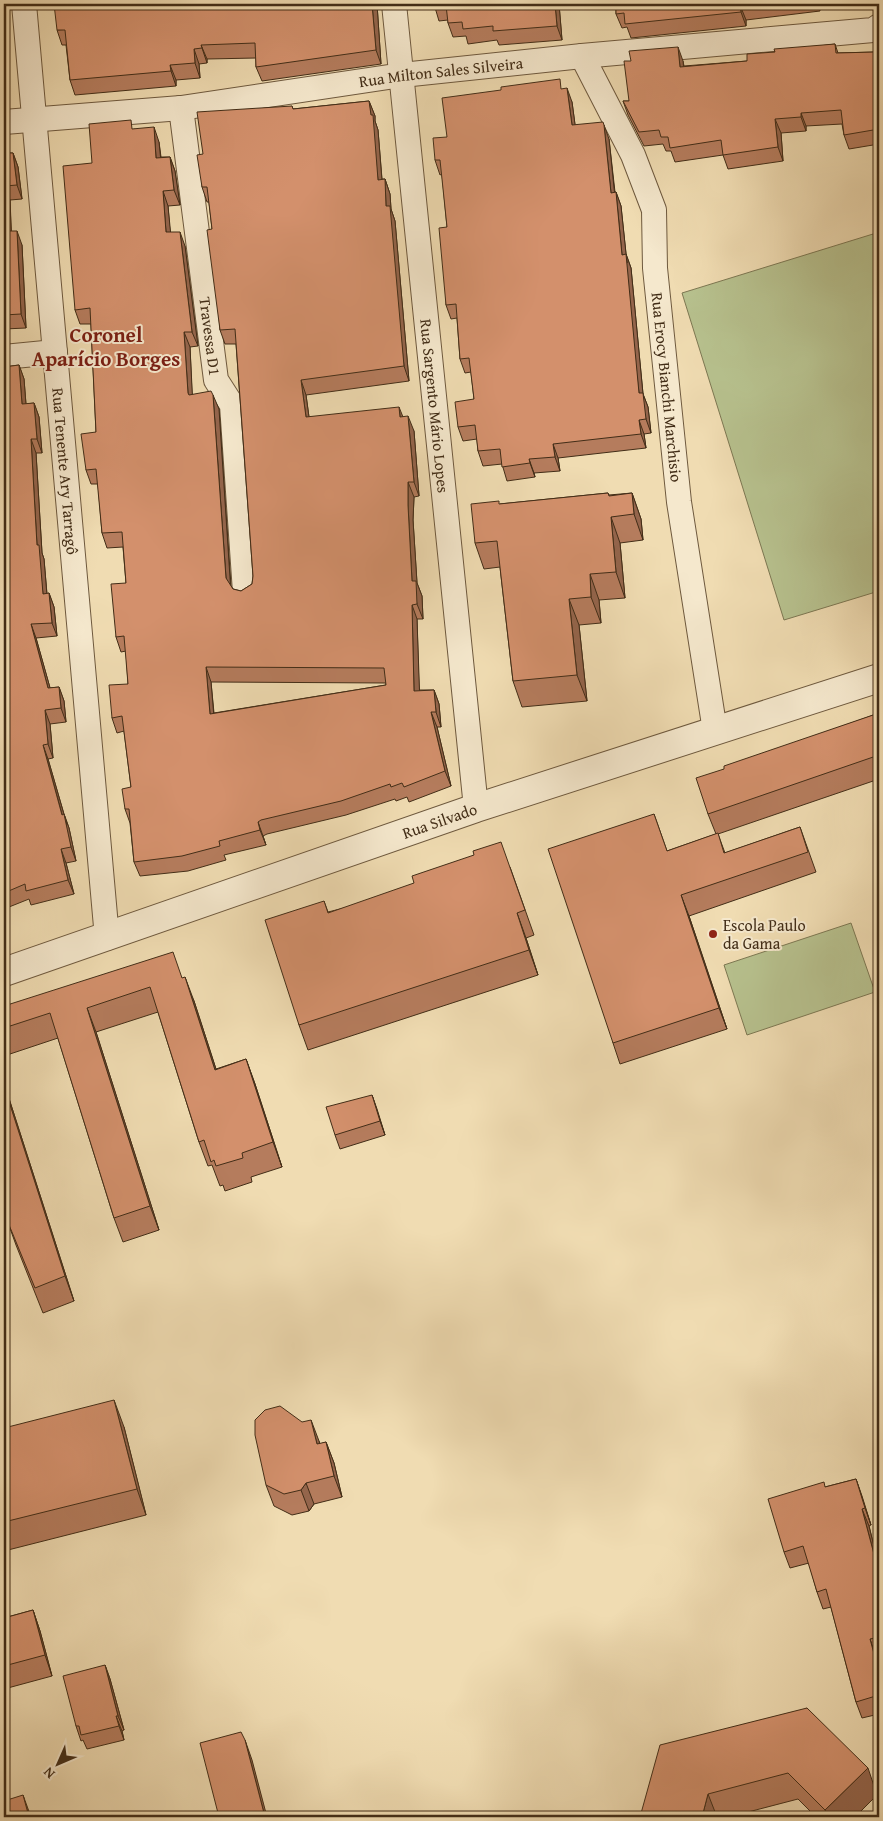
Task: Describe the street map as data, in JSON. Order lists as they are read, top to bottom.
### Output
{
  "streets": {
    "street": [
      "Rua Milton Sales Silveira",
      "Travessa D1",
      "Rua Erocy Bianchi Marchisio",
      "Rua Sargento Mário Lopes",
      "Rua Tenente Ary Tarragô",
      "Rua Silvado"
    ]
  },
  "crossings": [
    ["Rua Milton Sales Silveira", "Travessa D1"],
    ["Rua Milton Sales Silveira", "Rua Erocy Bianchi Marchisio"],
    ["Rua Milton Sales Silveira", "Rua Sargento Mário Lopes"],
    ["Rua Milton Sales Silveira", "Rua Tenente Ary Tarragô"],
    ["Rua Erocy Bianchi Marchisio", "Rua Silvado"],
    ["Rua Sargento Mário Lopes", "Rua Silvado"],
    ["Rua Tenente Ary Tarragô", "Rua Silvado"]
  ],
  "districts": ["Coronel Aparício Borges"],
  "places": ["Escola Paulo da Gama"],
  "north": "bottom left"
}
